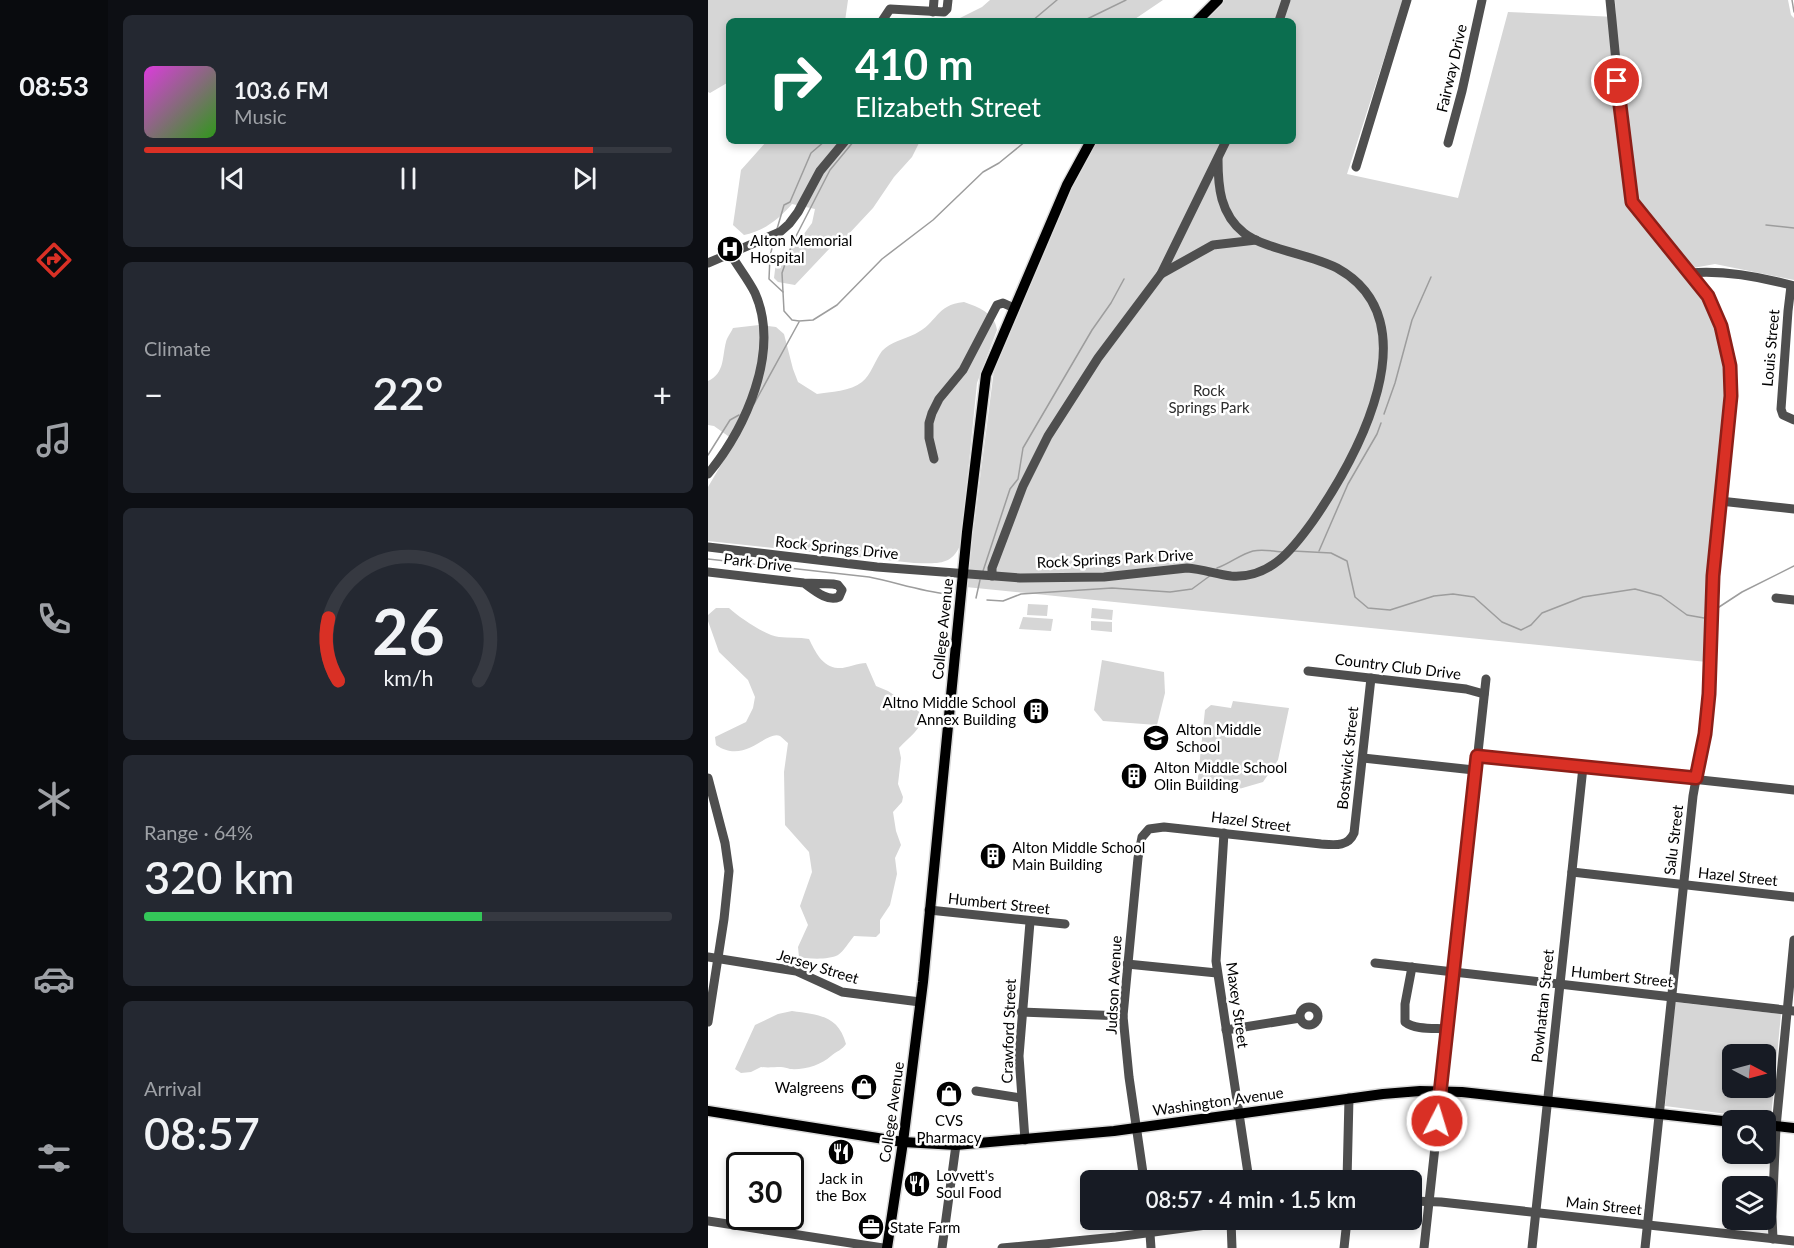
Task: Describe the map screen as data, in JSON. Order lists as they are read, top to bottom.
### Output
{
  "streets": {
    "main road": ["College Avenue", "Washington Avenue"],
    "street": [
      "Fairway Drive",
      "Louis Street",
      "Rock Springs Drive",
      "Rock Springs Park Drive",
      "Park Drive",
      "Country Club Drive",
      "Bostwick Street",
      "Hazel Street",
      "Salu Street",
      "Humbert Street",
      "Jersey Street",
      "Judson Avenue",
      "Maxey Street",
      "Powhattan Street",
      "Crawford Street",
      "Main Street"
    ]
  },
  "crossings": [
    ["Rock Springs Drive", "Rock Springs Park Drive"],
    ["Rock Springs Drive", "College Avenue"],
    ["Rock Springs Park Drive", "College Avenue"],
    ["College Avenue", "Humbert Street"],
    ["College Avenue", "Jersey Street"],
    ["College Avenue", "Washington Avenue"],
    ["Country Club Drive", "Bostwick Street"],
    ["Bostwick Street", "Hazel Street"],
    ["Hazel Street", "Salu Street"],
    ["Hazel Street", "Judson Avenue"],
    ["Hazel Street", "Maxey Street"],
    ["Hazel Street", "Powhattan Street"],
    ["Salu Street", "Humbert Street"],
    ["Salu Street", "Washington Avenue"],
    ["Salu Street", "Main Street"],
    ["Humbert Street", "Powhattan Street"],
    ["Humbert Street", "Crawford Street"],
    ["Judson Avenue", "Washington Avenue"],
    ["Maxey Street", "Washington Avenue"],
    ["Powhattan Street", "Washington Avenue"],
    ["Powhattan Street", "Main Street"],
    ["Crawford Street", "Washington Avenue"]
  ],
  "parks": ["Rock Springs Park"],
  "places": {
    "hospital": ["Alton Memorial Hospital"],
    "building": ["Altno Middle School Annex Building", "Alton Middle School Olin Building", "Alton Middle School Main Building"],
    "school or university": ["Alton Middle School"],
    "shop": ["Walgreens", "CVS Pharmacy"],
    "restaurant": ["Jack in the Box", "Lovvett's Soul Food"],
    "office": ["State Farm"]
  },
  "north": "right",
  "page": {
    "tabs": "08:53",
    "turn": ["410 m", "Elizabeth Street"],
    "song": ["103.6 FM", "Music"],
    "tile": [
      "Climate",
      ["Range · 64%", "320 km"],
      ["Arrival", "08:57"]
    ],
    "heat": ["−", "22°", "+"],
    "limit": "30",
    "trip": "08:57 · 4 min · 1.5 km",
    "gauge": ["26", "km/h"]
  }
}
